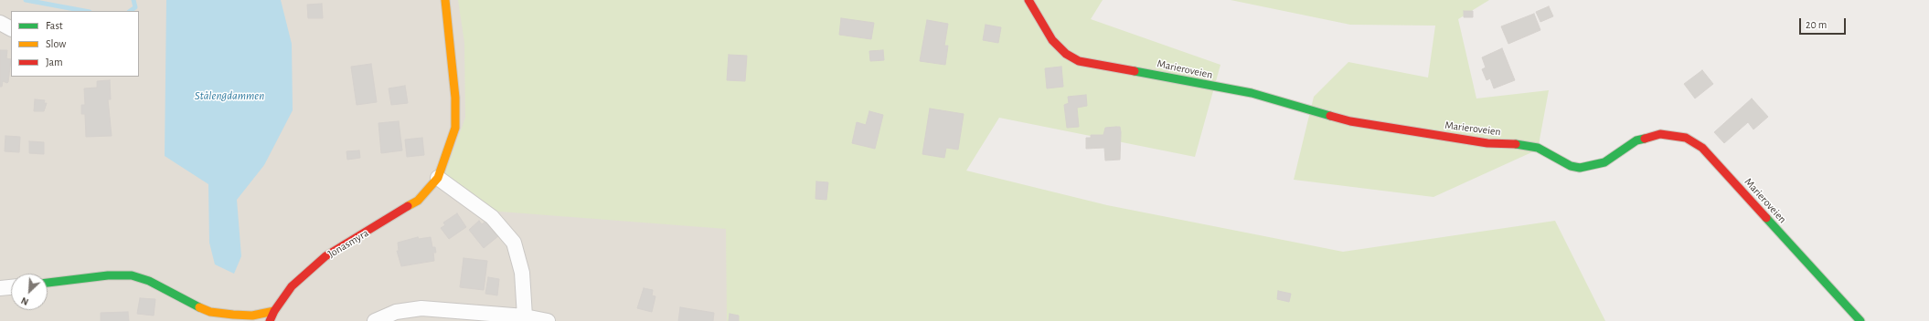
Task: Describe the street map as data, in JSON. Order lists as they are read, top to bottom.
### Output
{
  "streets": {
    "street": ["Marieroveien", "Jonasmyra"]
  },
  "water": ["Stålengdammen"],
  "legend": ["Fast", "Slow", "Jam"],
  "scale_bar": "20 m",
  "north": "bottom left"
}
